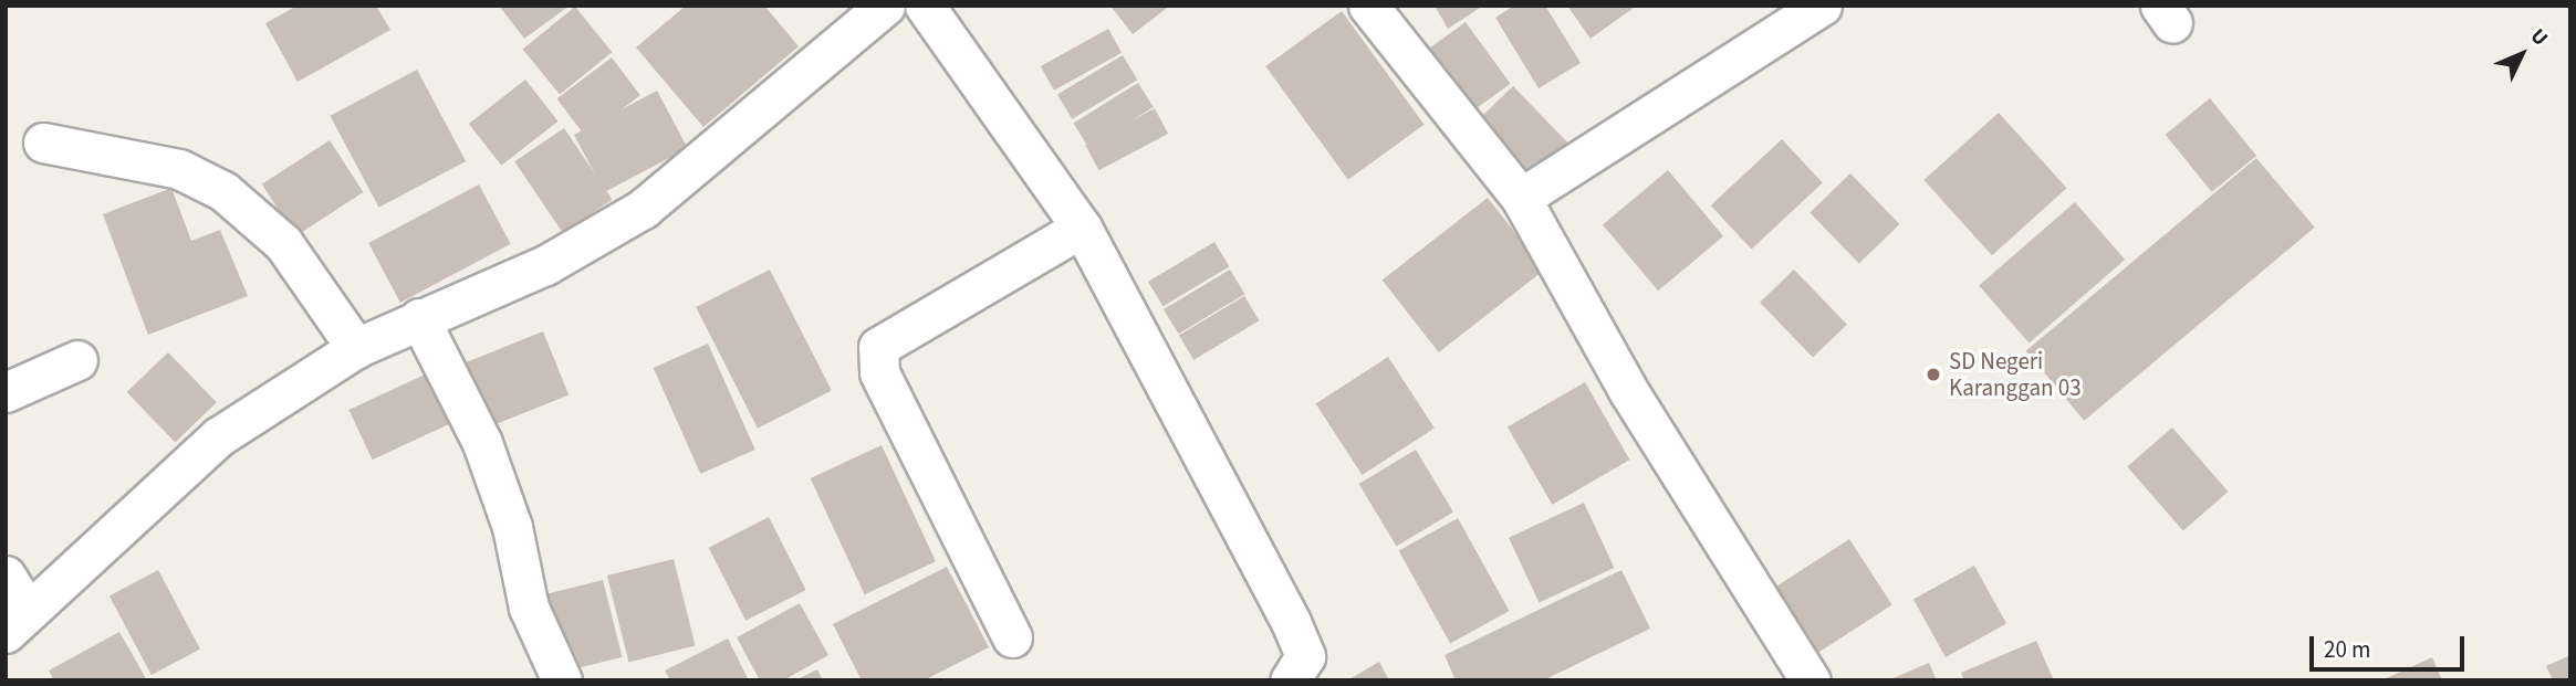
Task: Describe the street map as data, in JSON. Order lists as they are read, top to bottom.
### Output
{
  "places": ["SD Negeri Karanggan 03"],
  "scale_bar": "20 m",
  "north": "top right"
}
